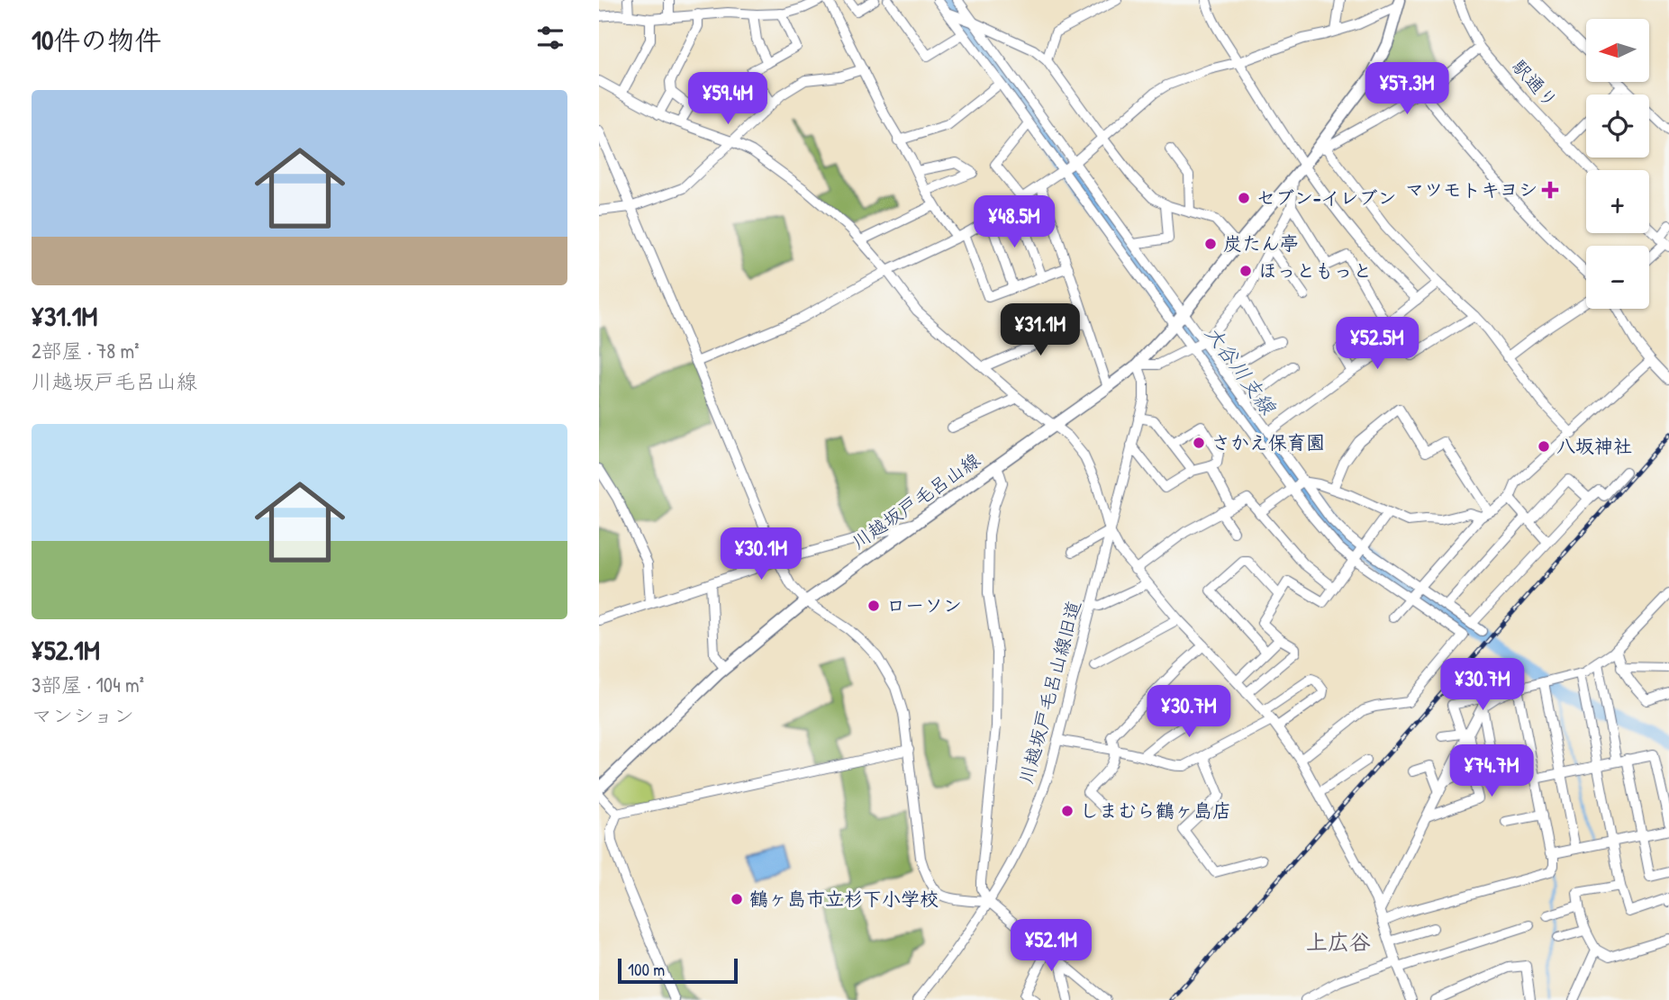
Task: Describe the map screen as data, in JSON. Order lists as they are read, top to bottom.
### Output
{
  "streets": {
    "main road": ["川越坂戸毛呂山線"],
    "street": ["駅通り", "川越坂戸毛呂山線旧道"]
  },
  "crossings": [
    ["川越坂戸毛呂山線", "川越坂戸毛呂山線旧道"]
  ],
  "districts": ["上広谷"],
  "water": ["大谷川支線"],
  "places": {
    "health": ["マツモトキヨシ"],
    "other": [
      "セブン-イレブン",
      "炭たん亭",
      "ほっともっと",
      "さかえ保育園",
      "八坂神社",
      "ローソン",
      "しまむら鶴ヶ島店",
      "鶴ヶ島市立杉下小学校"
    ]
  },
  "scale_bar": "100 m",
  "north": "left",
  "page": {
    "heading": "10件の物件",
    "map_buttons": ["+", "−"],
    "price": [
      "¥57.3M",
      "¥59.4M",
      "¥48.5M",
      "¥31.1M",
      "¥52.5M",
      "¥30.1M",
      "¥30.7M",
      "¥30.7M",
      "¥74.7M",
      "¥52.1M"
    ],
    "list": [
      {
        "name": "¥31.1M",
        "note": "2部屋 · 78 m² · 川越坂戸毛呂山線"
      },
      {
        "name": "¥52.1M",
        "note": "3部屋 · 104 m² · マンション"
      }
    ],
    "scale": "100 m"
  }
}
